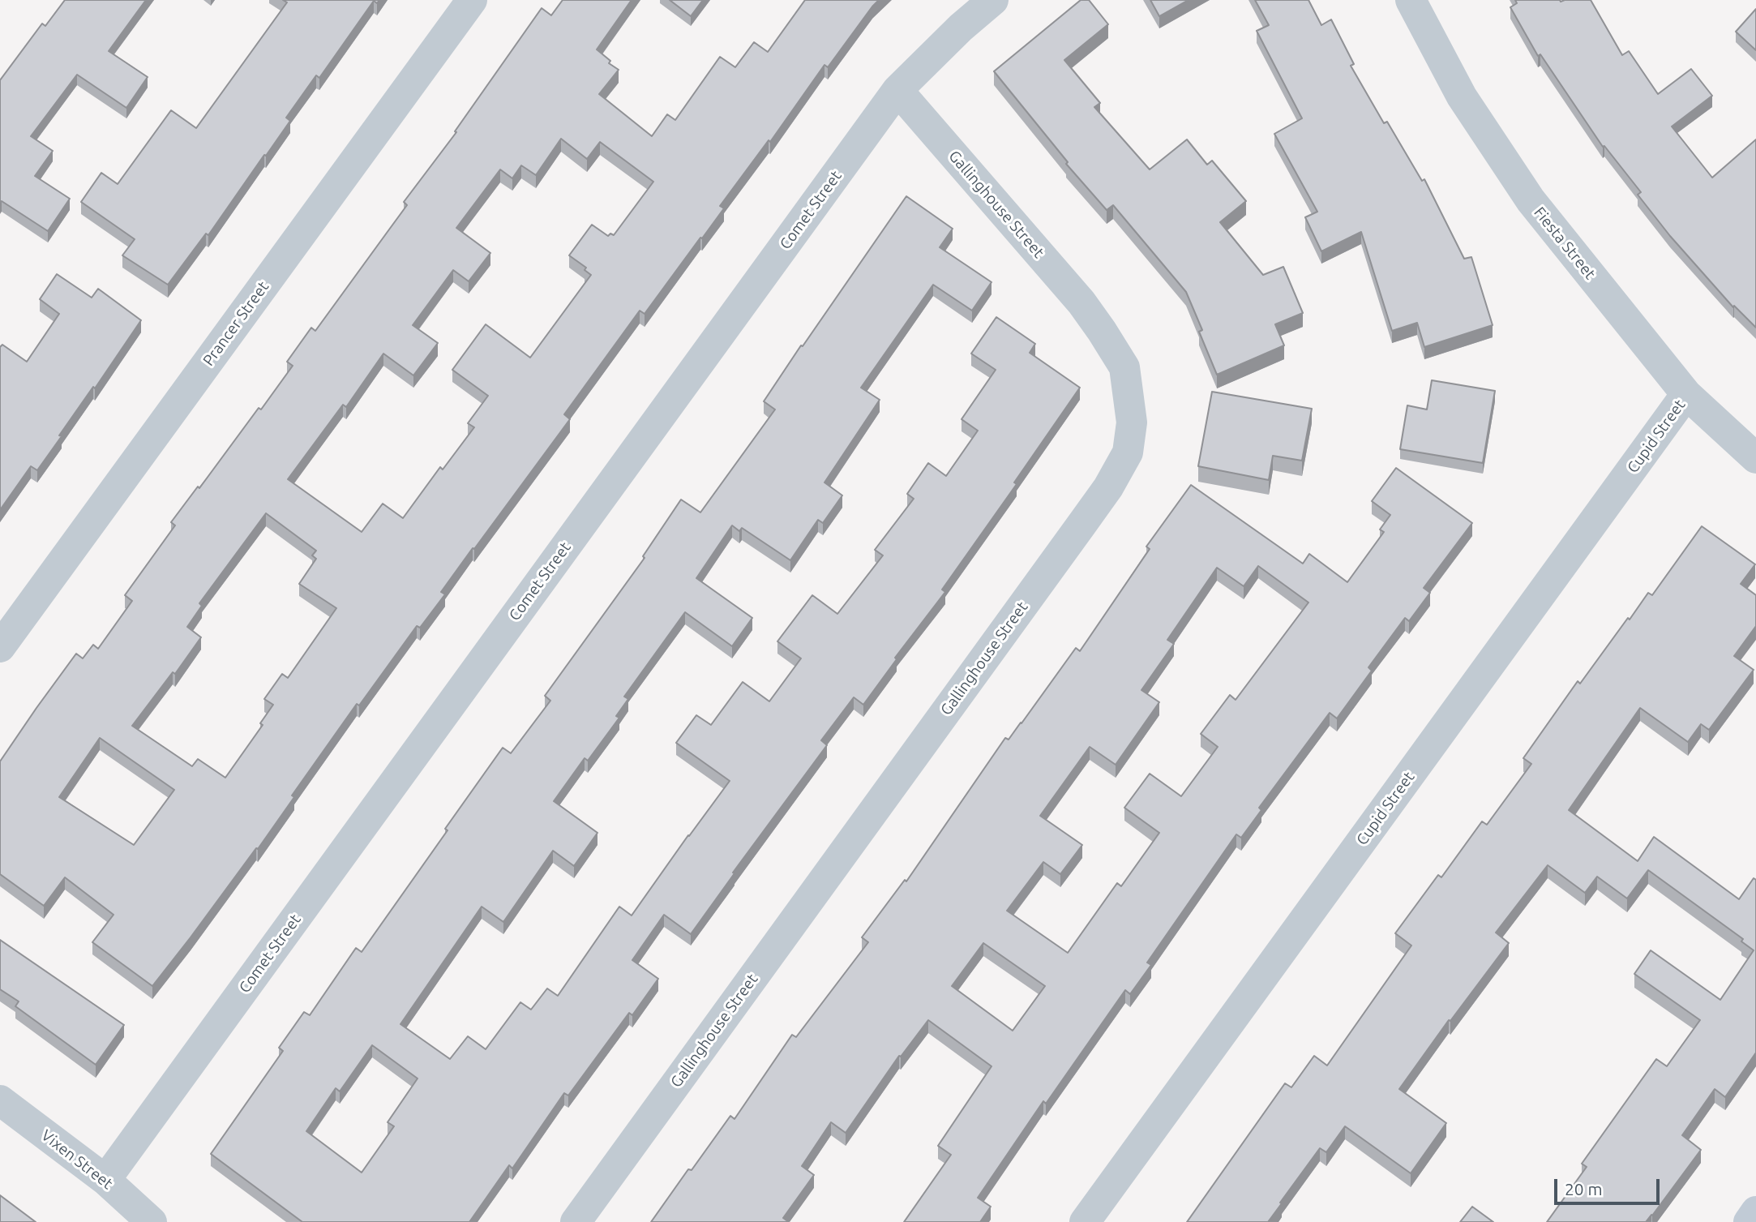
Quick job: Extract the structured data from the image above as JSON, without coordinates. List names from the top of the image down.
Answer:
{
  "streets": {
    "street": [
      "Gallinghouse Street",
      "Comet Street",
      "Fiesta Street",
      "Prancer Street",
      "Cupid Street",
      "Vixen Street"
    ]
  },
  "crossings": [
    ["Gallinghouse Street", "Comet Street"],
    ["Comet Street", "Vixen Street"],
    ["Fiesta Street", "Cupid Street"]
  ],
  "scale_bar": "20 m"
}
